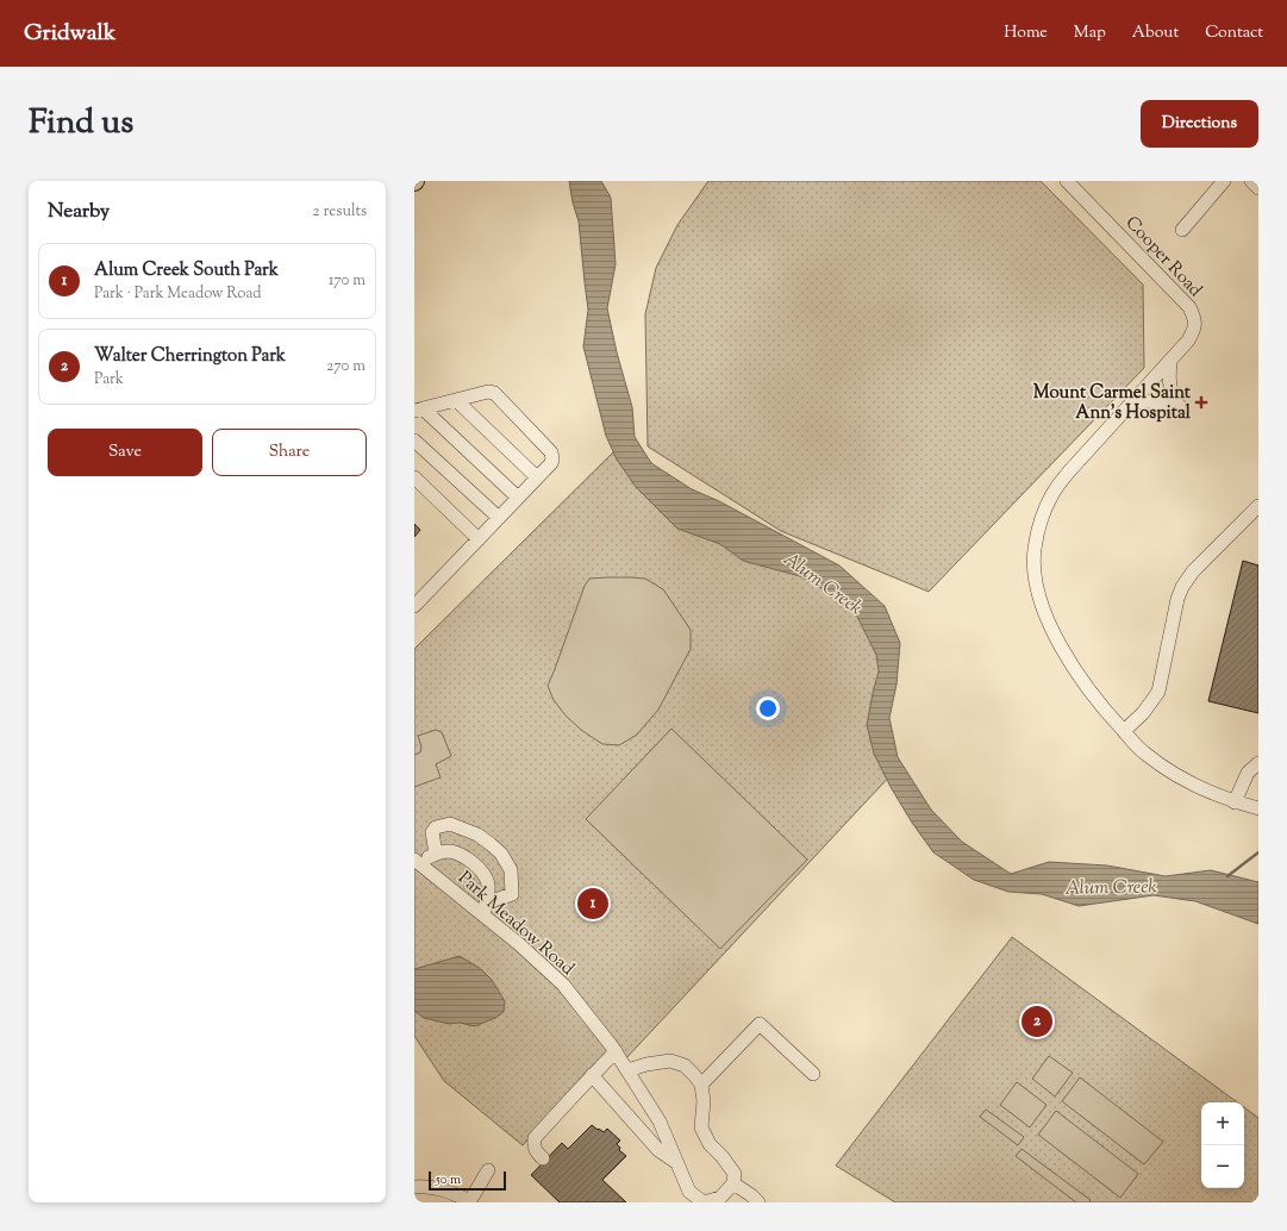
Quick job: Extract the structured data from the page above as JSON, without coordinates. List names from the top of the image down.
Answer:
{
  "streets": {
    "street": ["Cooper Road", "Park Meadow Road"]
  },
  "water": ["Alum Creek"],
  "places": {
    "health": ["Mount Carmel Saint Ann's Hospital"]
  },
  "scale_bar": "50 m",
  "page": {
    "header": "Gridwalk",
    "nav": [
      "Home",
      "Map",
      "About",
      "Contact"
    ],
    "title": "Find us",
    "buttons": [
      "Directions",
      ["Save", "Share"]
    ],
    "heading": ["Nearby", "2 results"],
    "list": [
      {
        "mark": "1",
        "name": "Alum Creek South Park",
        "note": "Park · Park Meadow Road",
        "value": "170 m"
      },
      {
        "mark": "2",
        "name": "Walter Cherrington Park",
        "note": "Park",
        "value": "270 m"
      }
    ],
    "pins": ["1", "2"],
    "map_buttons": ["+", "−"],
    "scale": "50 m"
  }
}
